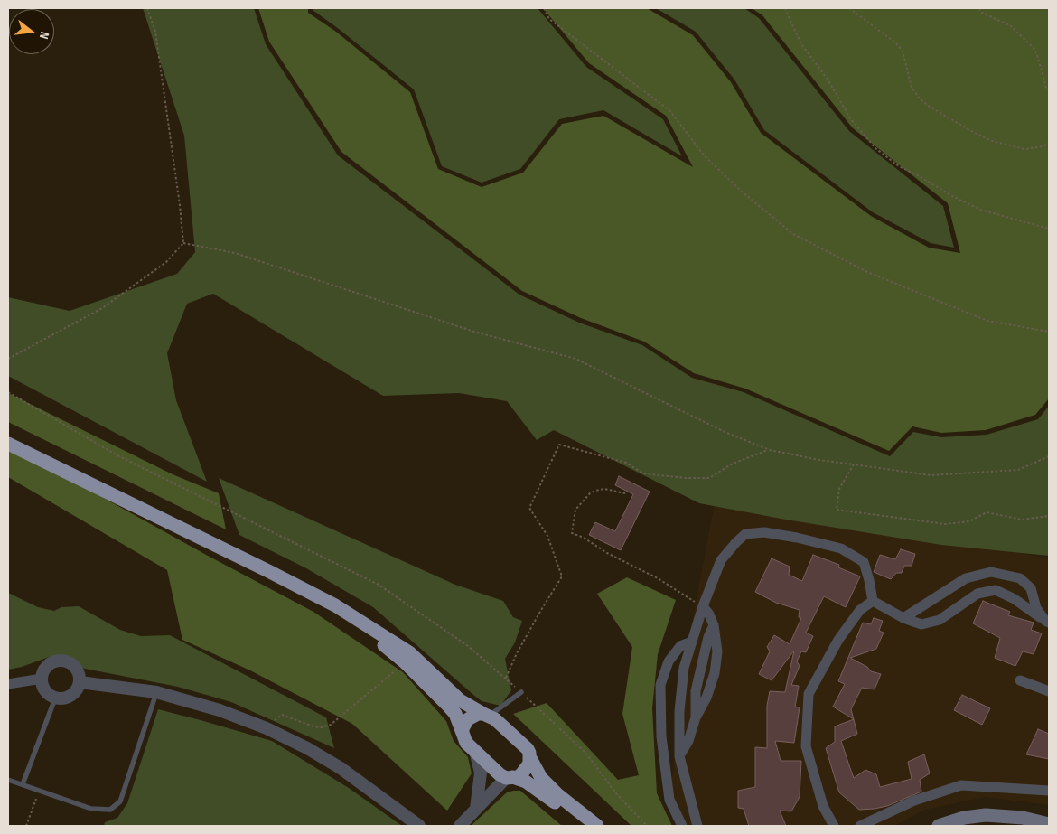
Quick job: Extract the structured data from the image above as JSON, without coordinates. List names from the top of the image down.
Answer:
{
  "north": "right"
}
